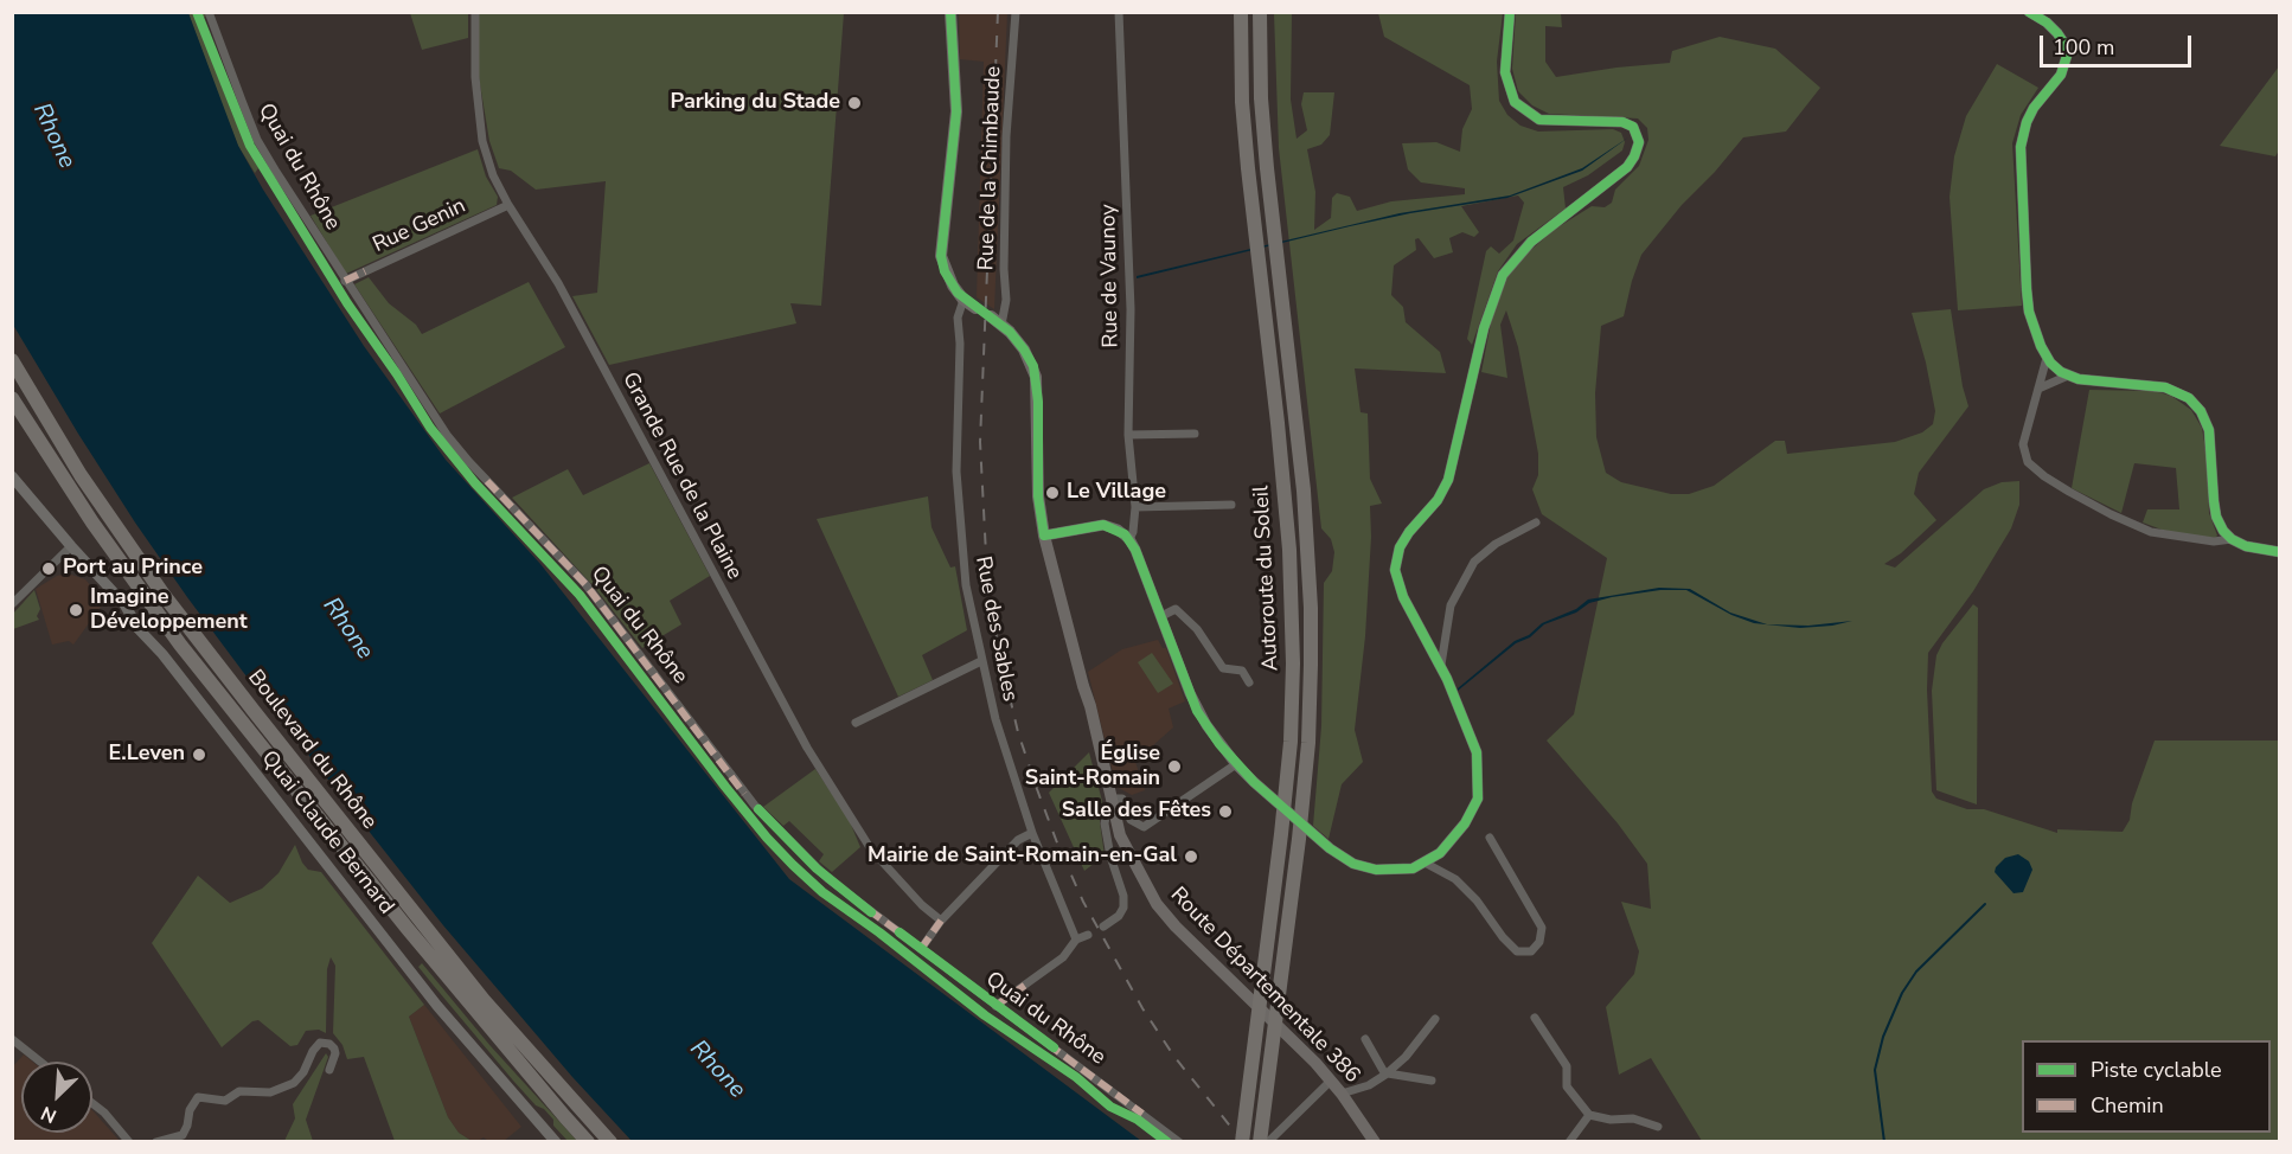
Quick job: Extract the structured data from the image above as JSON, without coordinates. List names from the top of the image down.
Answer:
{
  "streets": {
    "highway": ["Autoroute du Soleil", "Boulevard du Rhône"],
    "main road": ["Quai Claude Bernard", "Route Départementale 386"],
    "street": [
      "Quai du Rhône",
      "Rue de la Chimbaude",
      "Rue Genin",
      "Rue de Vaunoy",
      "Grande Rue de la Plaine",
      "Rue des Sables"
    ]
  },
  "crossings": [
    ["Quai du Rhône", "Rue Genin"],
    ["Rue de la Chimbaude", "Route Départementale 386"],
    ["Rue Genin", "Grande Rue de la Plaine"]
  ],
  "water": ["Rhone"],
  "places": [
    "Parking du Stade",
    "Le Village",
    "Port au Prince",
    "Imagine Développement",
    "E.Leven",
    "Église Saint-Romain",
    "Salle des Fêtes",
    "Mairie de Saint-Romain-en-Gal"
  ],
  "legend": ["Piste cyclable", "Chemin"],
  "scale_bar": "100 m",
  "north": "bottom left"
}
